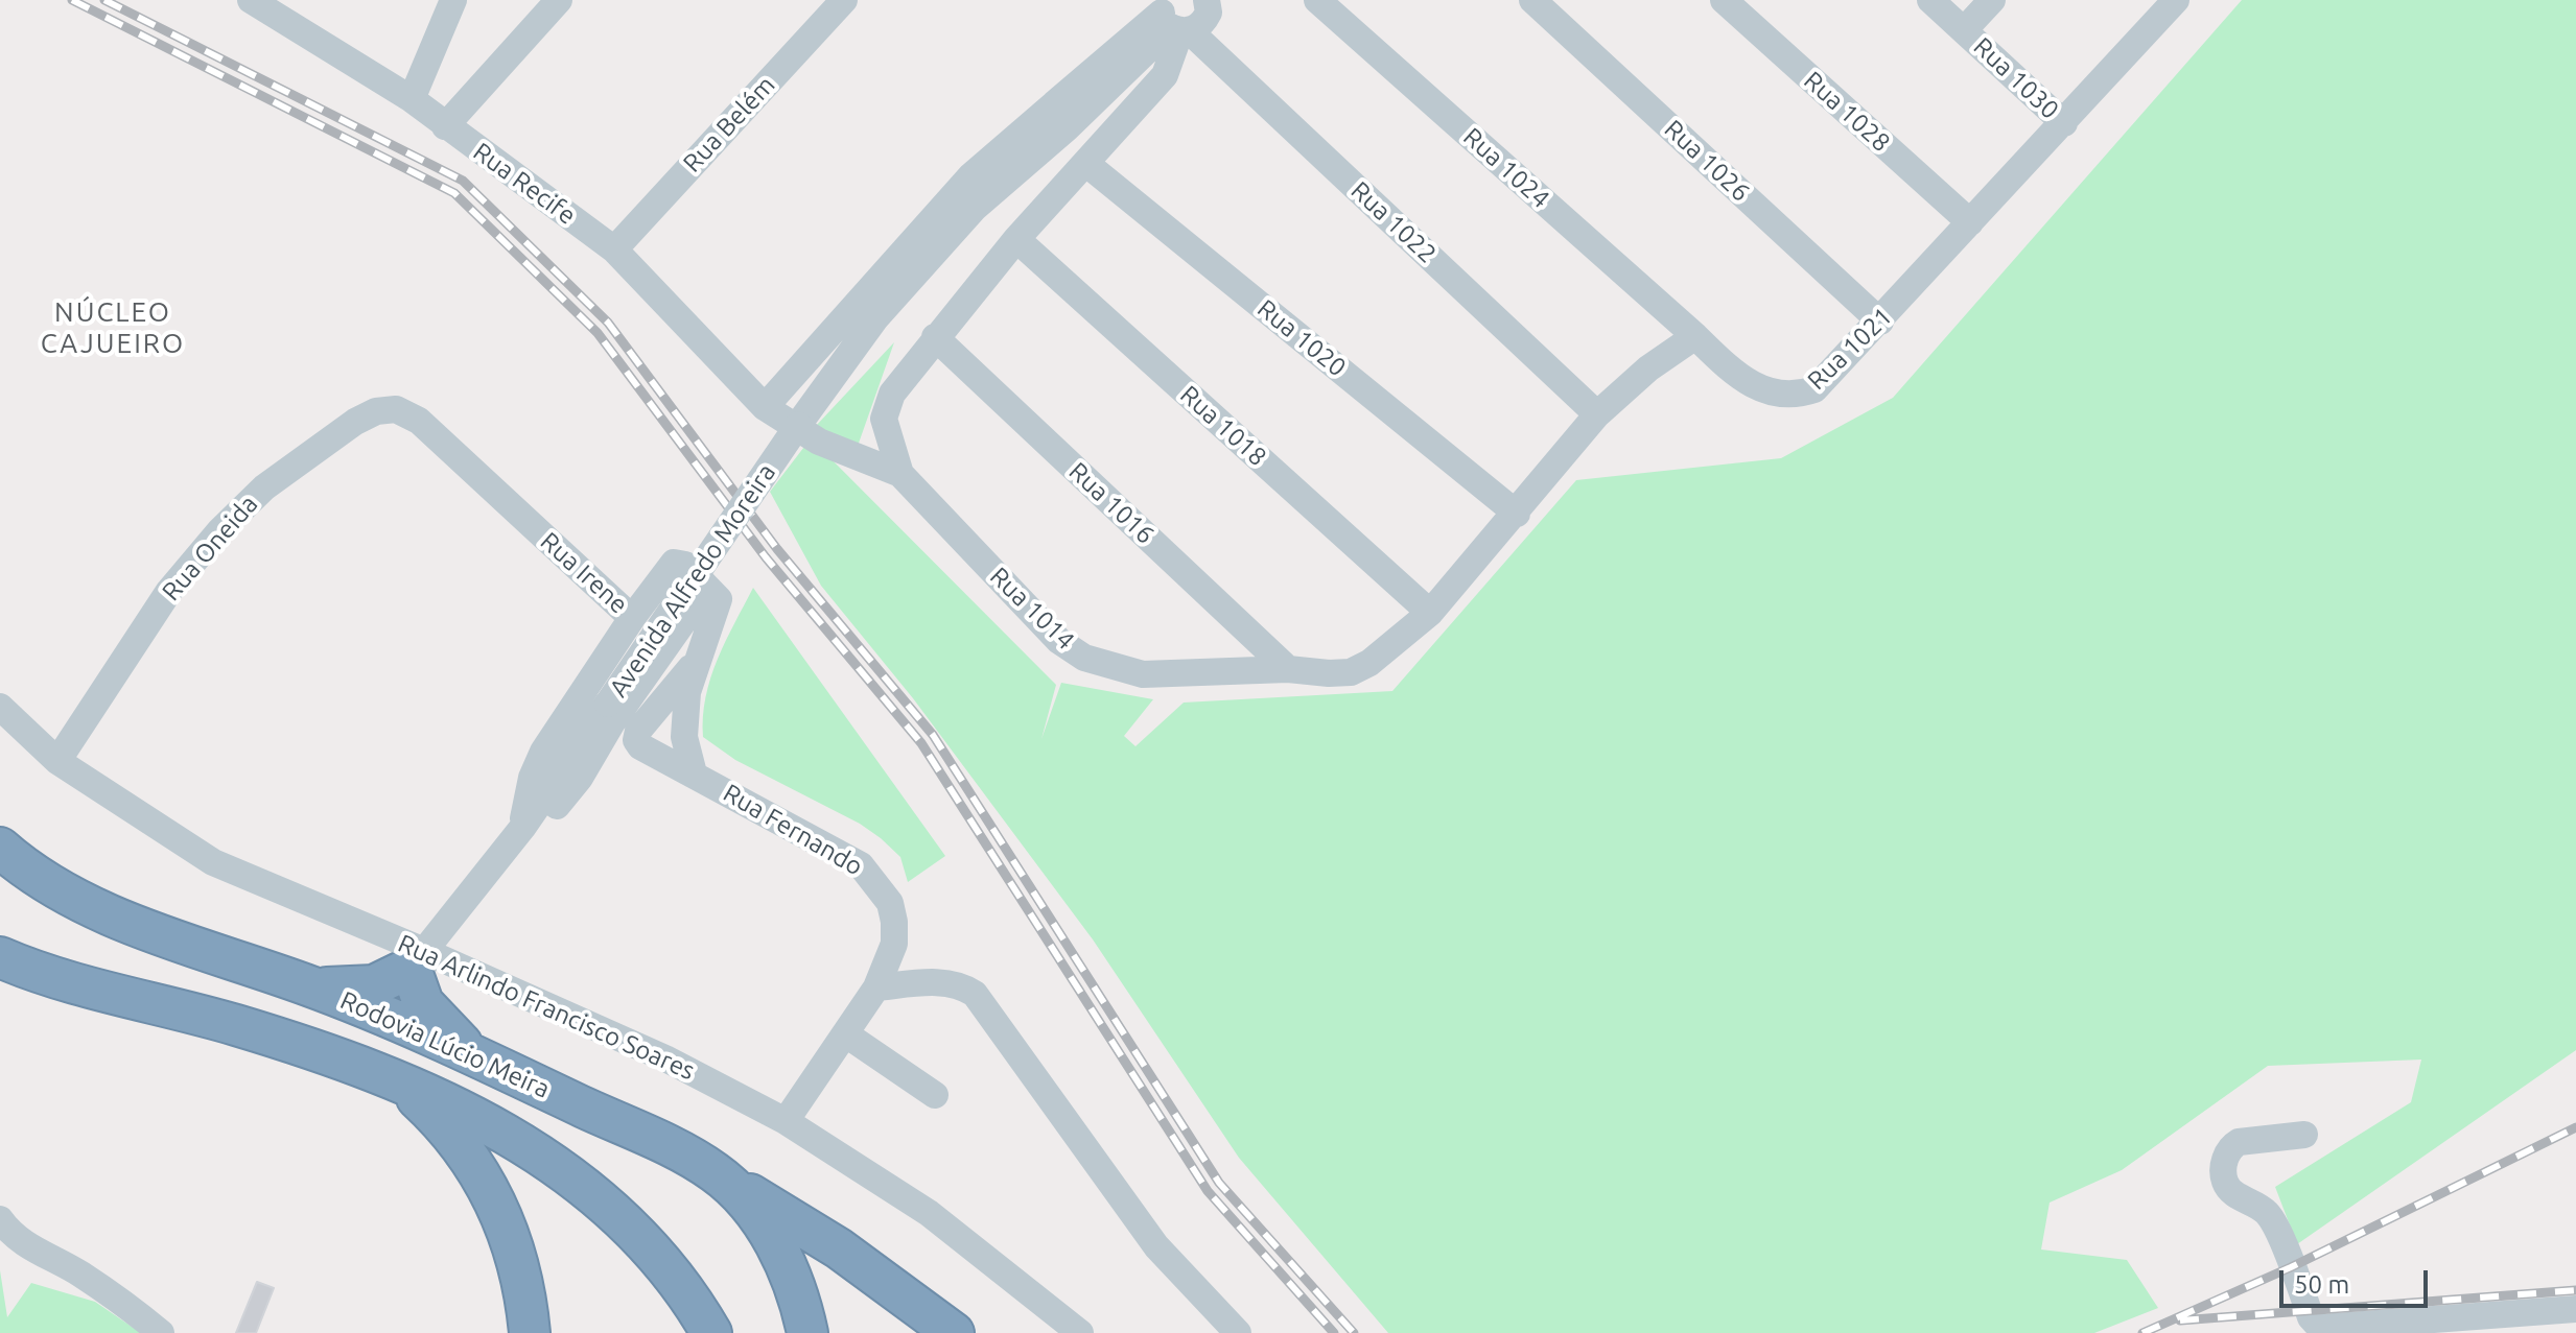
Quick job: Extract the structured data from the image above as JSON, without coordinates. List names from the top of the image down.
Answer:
{
  "streets": {
    "highway": ["Rodovia Lúcio Meira"],
    "street": [
      "Rua 1030",
      "Rua 1028",
      "Rua Belém",
      "Rua 1026",
      "Rua 1024",
      "Rua Recife",
      "Rua 1022",
      "Rua 1020",
      "Rua 1021",
      "Rua 1018",
      "Rua 1016",
      "Rua Oneida",
      "Rua Irene",
      "Avenida Alfredo Moreira",
      "Rua 1014",
      "Rua Fernando",
      "Rua Arlindo Francisco Soares"
    ]
  },
  "crossings": [
    ["Rua 1030", "Rua 1021"],
    ["Rua 1028", "Rua 1021"],
    ["Rua Belém", "Rua Recife"],
    ["Rua 1026", "Rua 1021"],
    ["Rua 1024", "Rua 1021"],
    ["Rua Recife", "Avenida Alfredo Moreira"],
    ["Rua Recife", "Rua 1014"],
    ["Rua 1022", "Avenida Alfredo Moreira"],
    ["Rua 1018", "Rua 1014"],
    ["Rua 1016", "Rua 1014"],
    ["Rua Oneida", "Rua Irene"],
    ["Rua Oneida", "Rua Arlindo Francisco Soares"],
    ["Avenida Alfredo Moreira", "Rua 1014"],
    ["Avenida Alfredo Moreira", "Rua Arlindo Francisco Soares"],
    ["Rua Fernando", "Rua Arlindo Francisco Soares"]
  ],
  "districts": ["NÚCLEO CAJUEIRO"],
  "scale_bar": "50 m"
}
